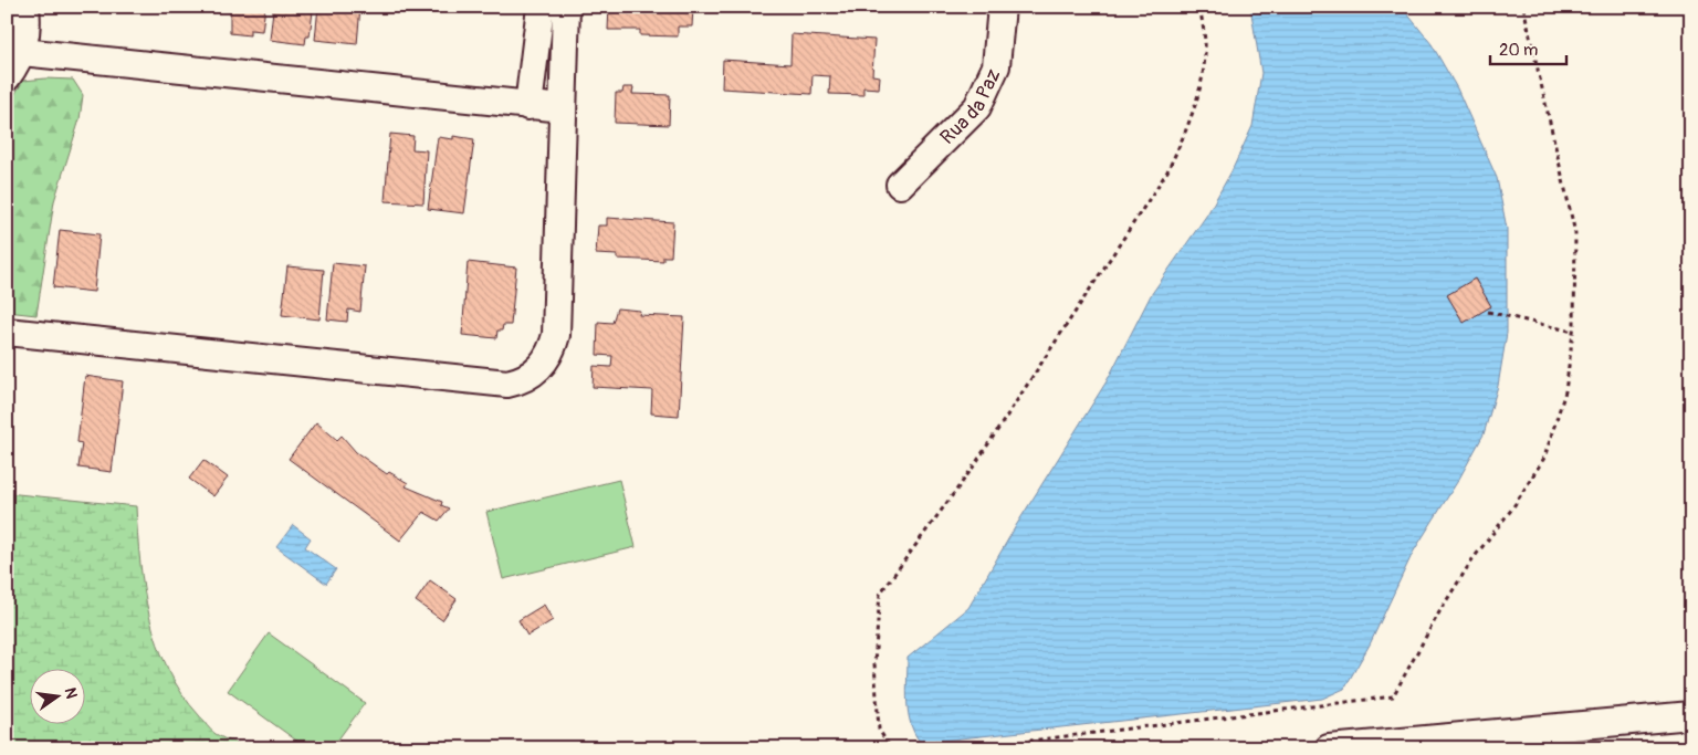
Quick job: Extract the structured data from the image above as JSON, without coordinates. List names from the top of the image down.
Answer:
{
  "streets": {
    "street": ["Rua da Paz"]
  },
  "scale_bar": "20 m",
  "north": "right"
}
